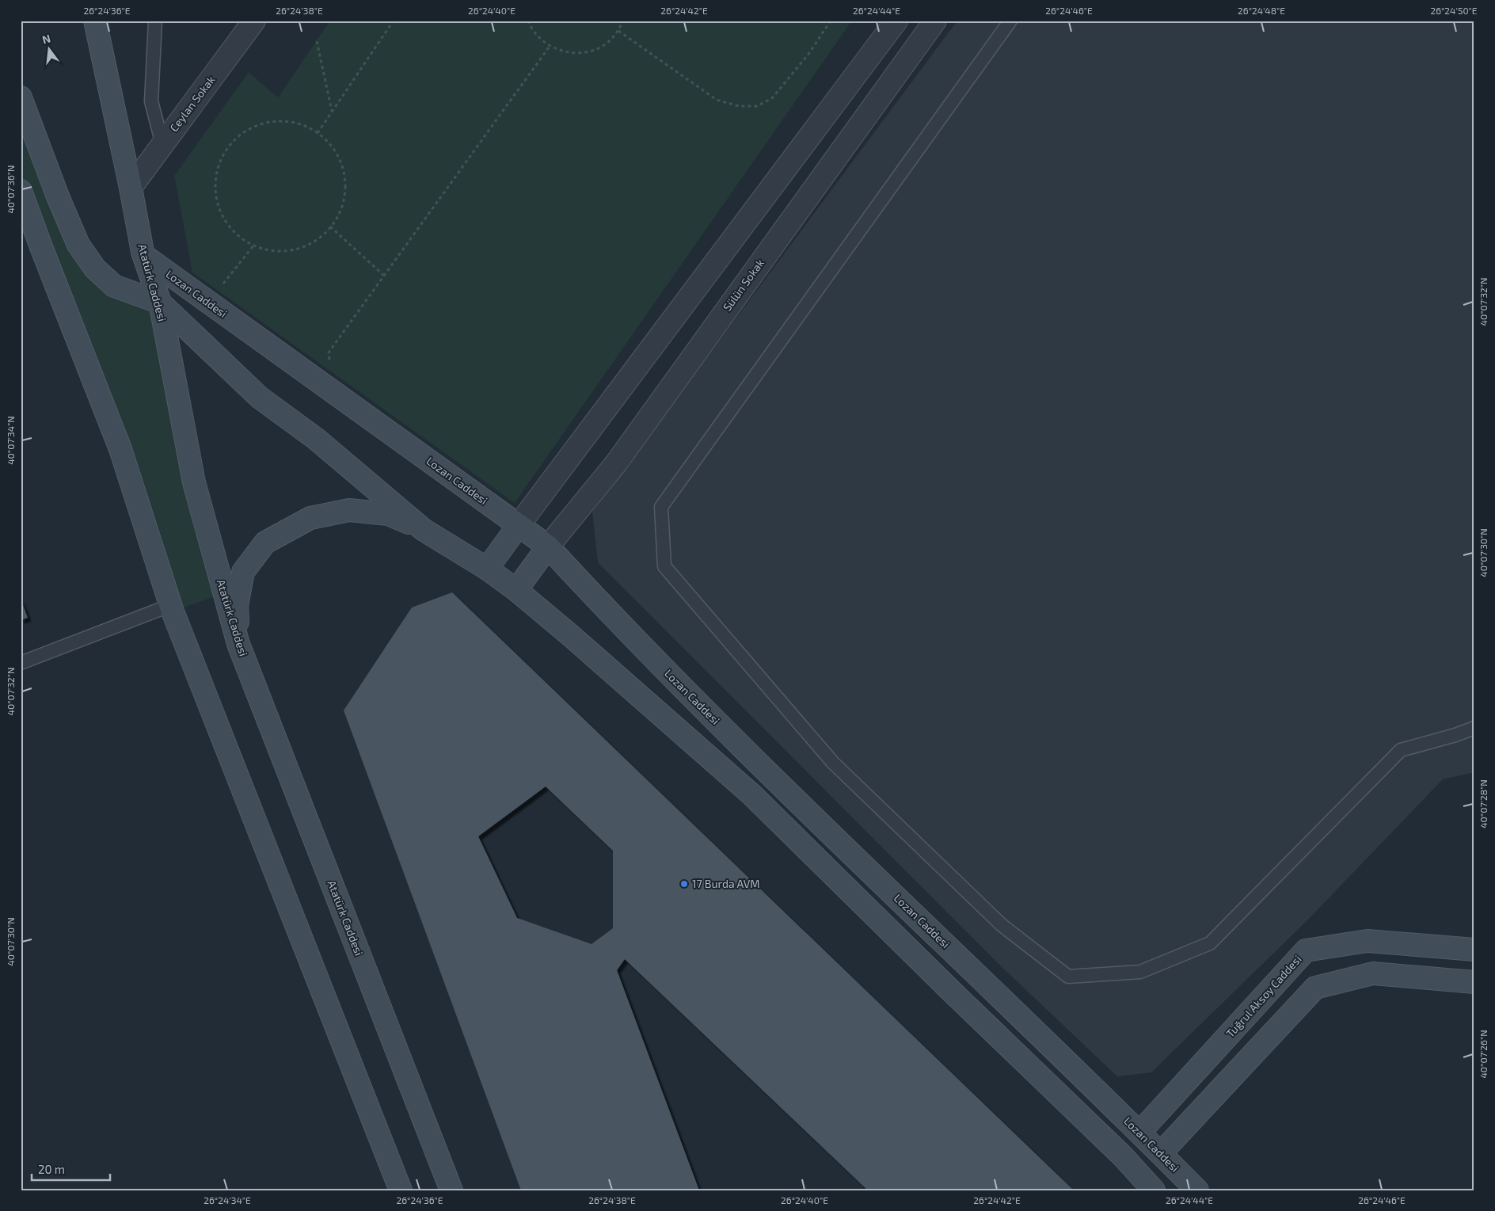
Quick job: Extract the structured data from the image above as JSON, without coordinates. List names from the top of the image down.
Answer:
{
  "streets": {
    "street": [
      "Ceylan Sokak",
      "Atatürk Caddesi",
      "Sülün Sokak",
      "Lozan Caddesi",
      "Tuğrul Aksoy Caddesi"
    ]
  },
  "crossings": [
    ["Ceylan Sokak", "Atatürk Caddesi"],
    ["Atatürk Caddesi", "Lozan Caddesi"],
    ["Sülün Sokak", "Lozan Caddesi"],
    ["Lozan Caddesi", "Tuğrul Aksoy Caddesi"]
  ],
  "places": ["17 Burda AVM"],
  "scale_bar": "20 m",
  "north": "top",
  "coordinates": [
    "26°24'36\"E",
    "26°24'38\"E",
    "26°24'40\"E",
    "26°24'42\"E",
    "26°24'44\"E",
    "26°24'46\"E",
    "26°24'48\"E",
    "26°24'50\"E",
    "40°07'36\"N",
    "40°07'32\"N",
    "40°07'34\"N",
    "40°07'30\"N",
    "40°07'28\"N",
    "40°07'26\"N",
    "26°24'34\"E"
  ]
}
